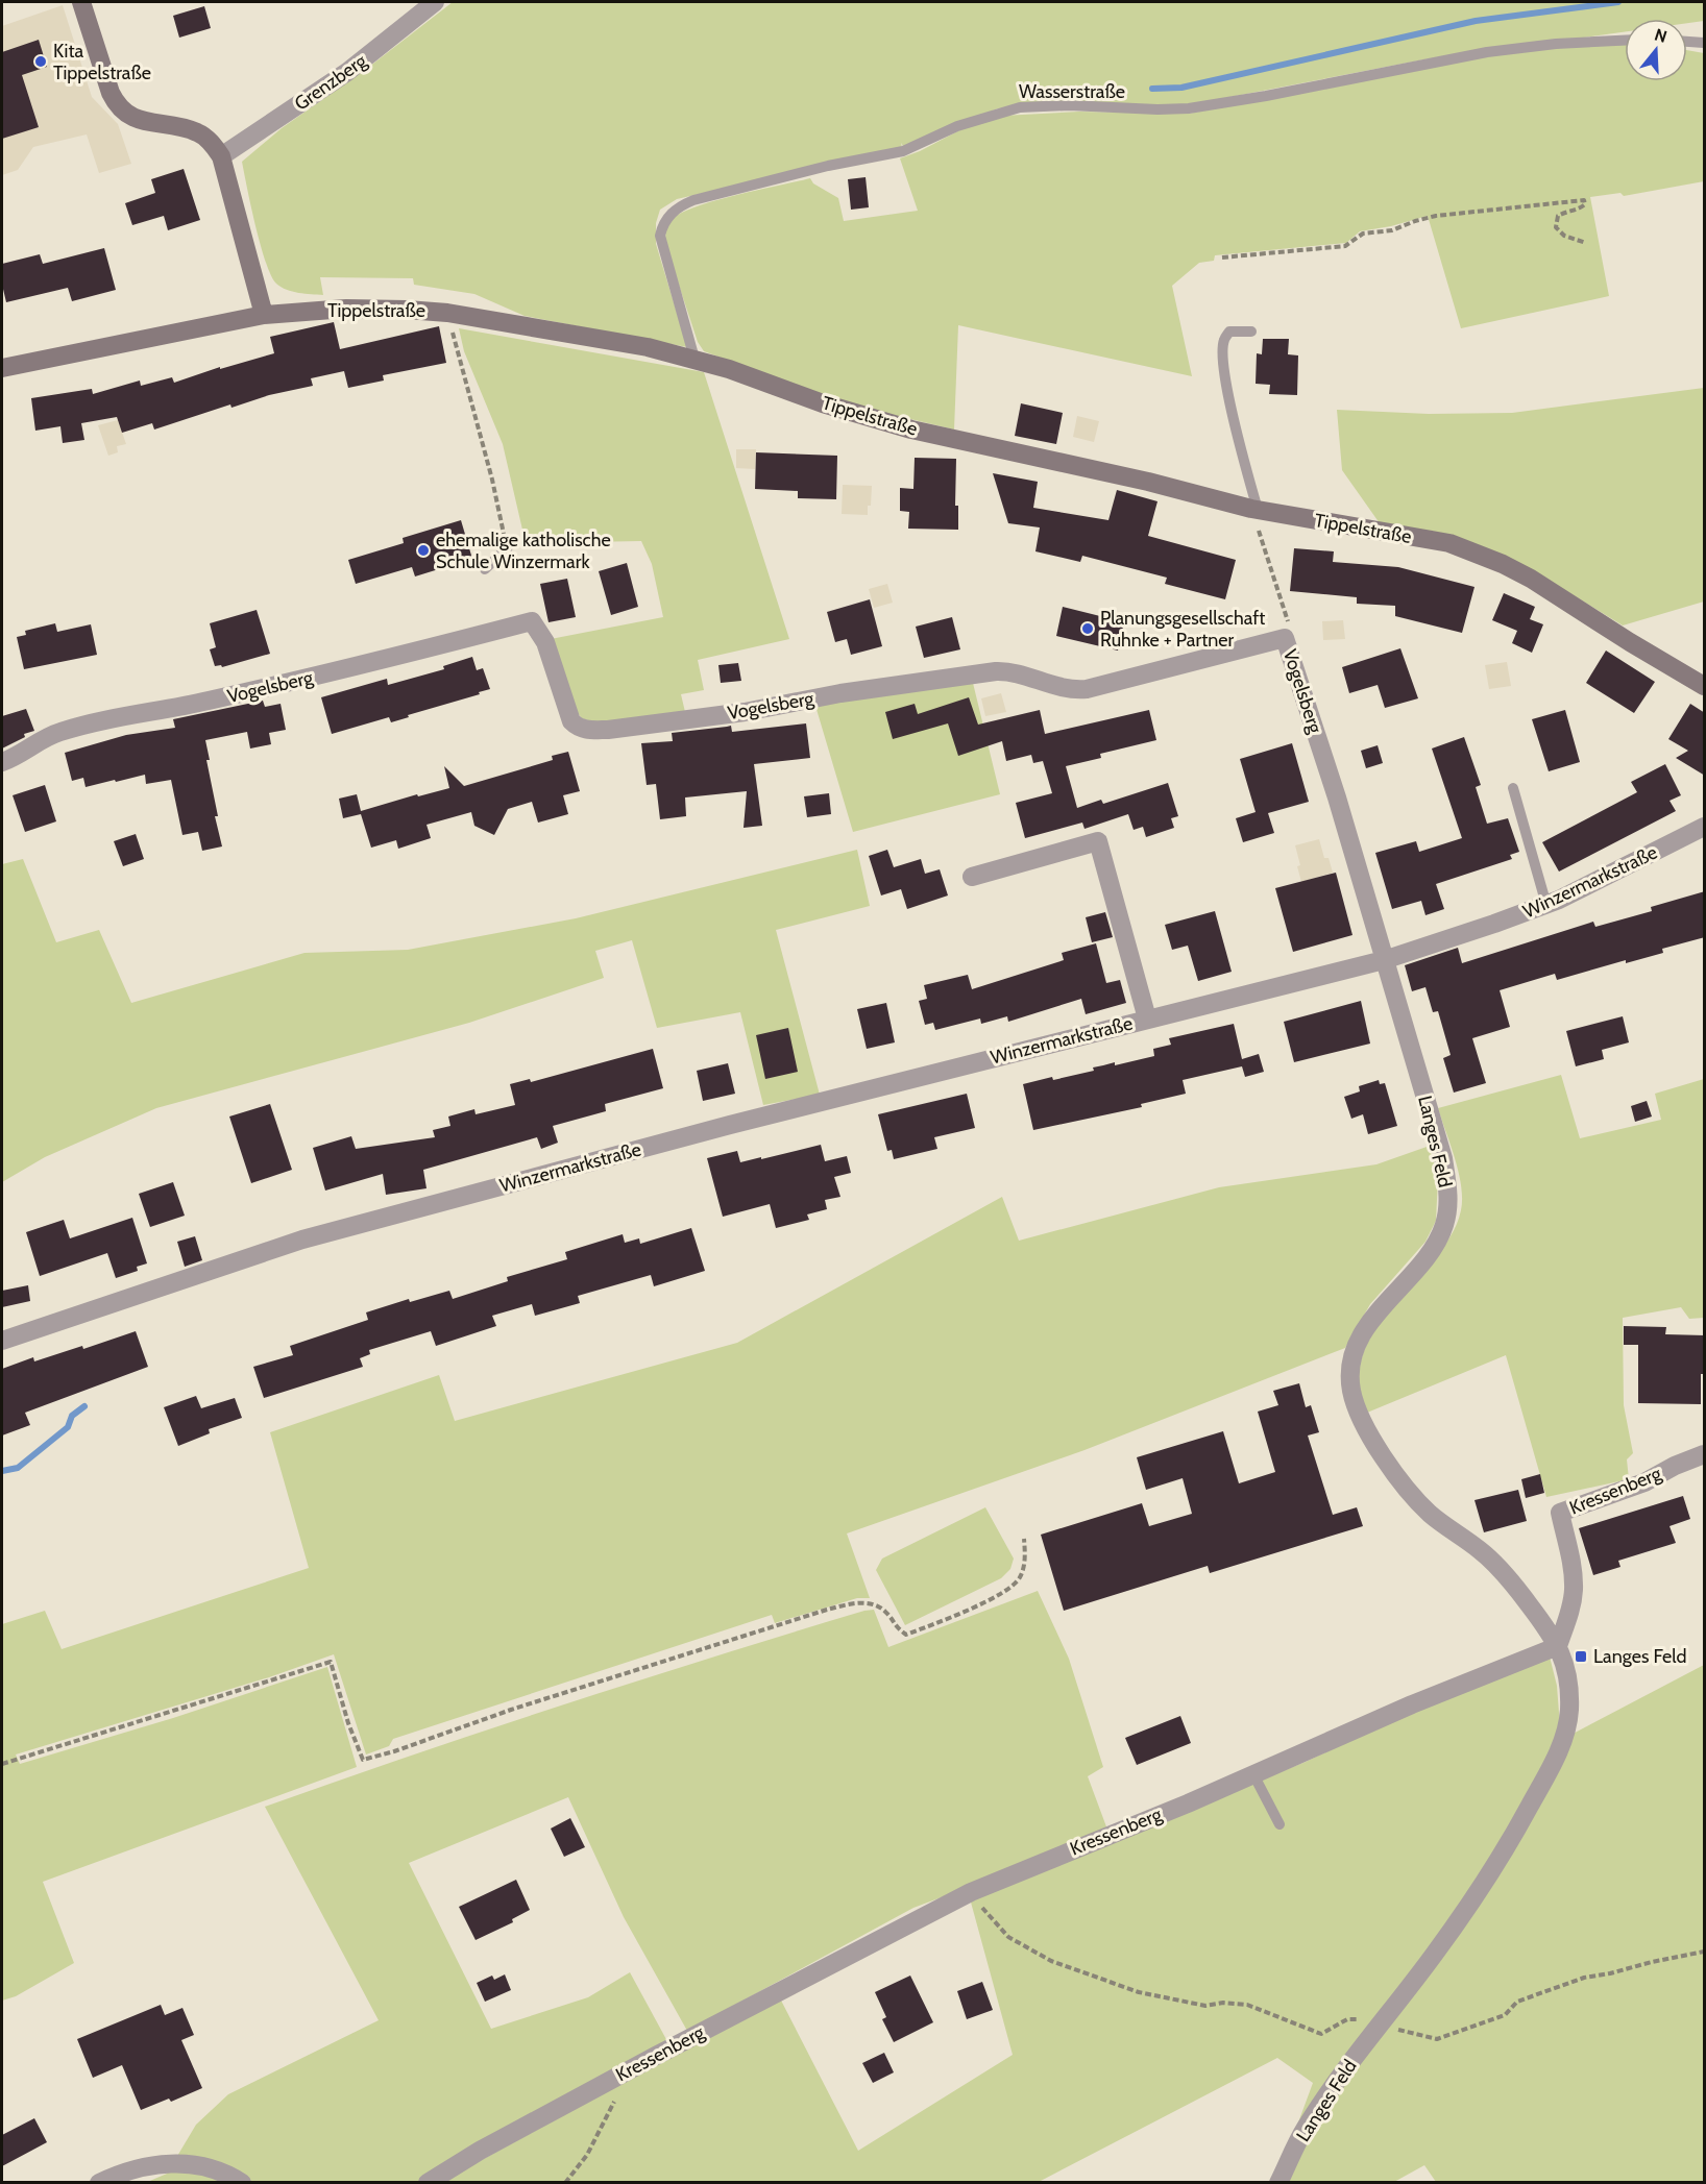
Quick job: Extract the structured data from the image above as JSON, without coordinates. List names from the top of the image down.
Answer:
{
  "streets": {
    "street": [
      "Grenzberg",
      "Tippelstraße",
      "Vogelsberg",
      "Winzermarkstraße",
      "Langes Feld",
      "Kressenberg"
    ],
    "lane": ["Wasserstraße"]
  },
  "crossings": [
    ["Wasserstraße", "Tippelstraße"],
    ["Vogelsberg", "Winzermarkstraße"],
    ["Vogelsberg", "Langes Feld"],
    ["Winzermarkstraße", "Langes Feld"],
    ["Langes Feld", "Kressenberg"]
  ],
  "places": {
    "other": ["Kita Tippelstraße", "ehemalige katholische Schule Winzermark", "Planungsgesellschaft Ruhnke + Partner"],
    "transit": ["Langes Feld"]
  },
  "north": "top"
}
